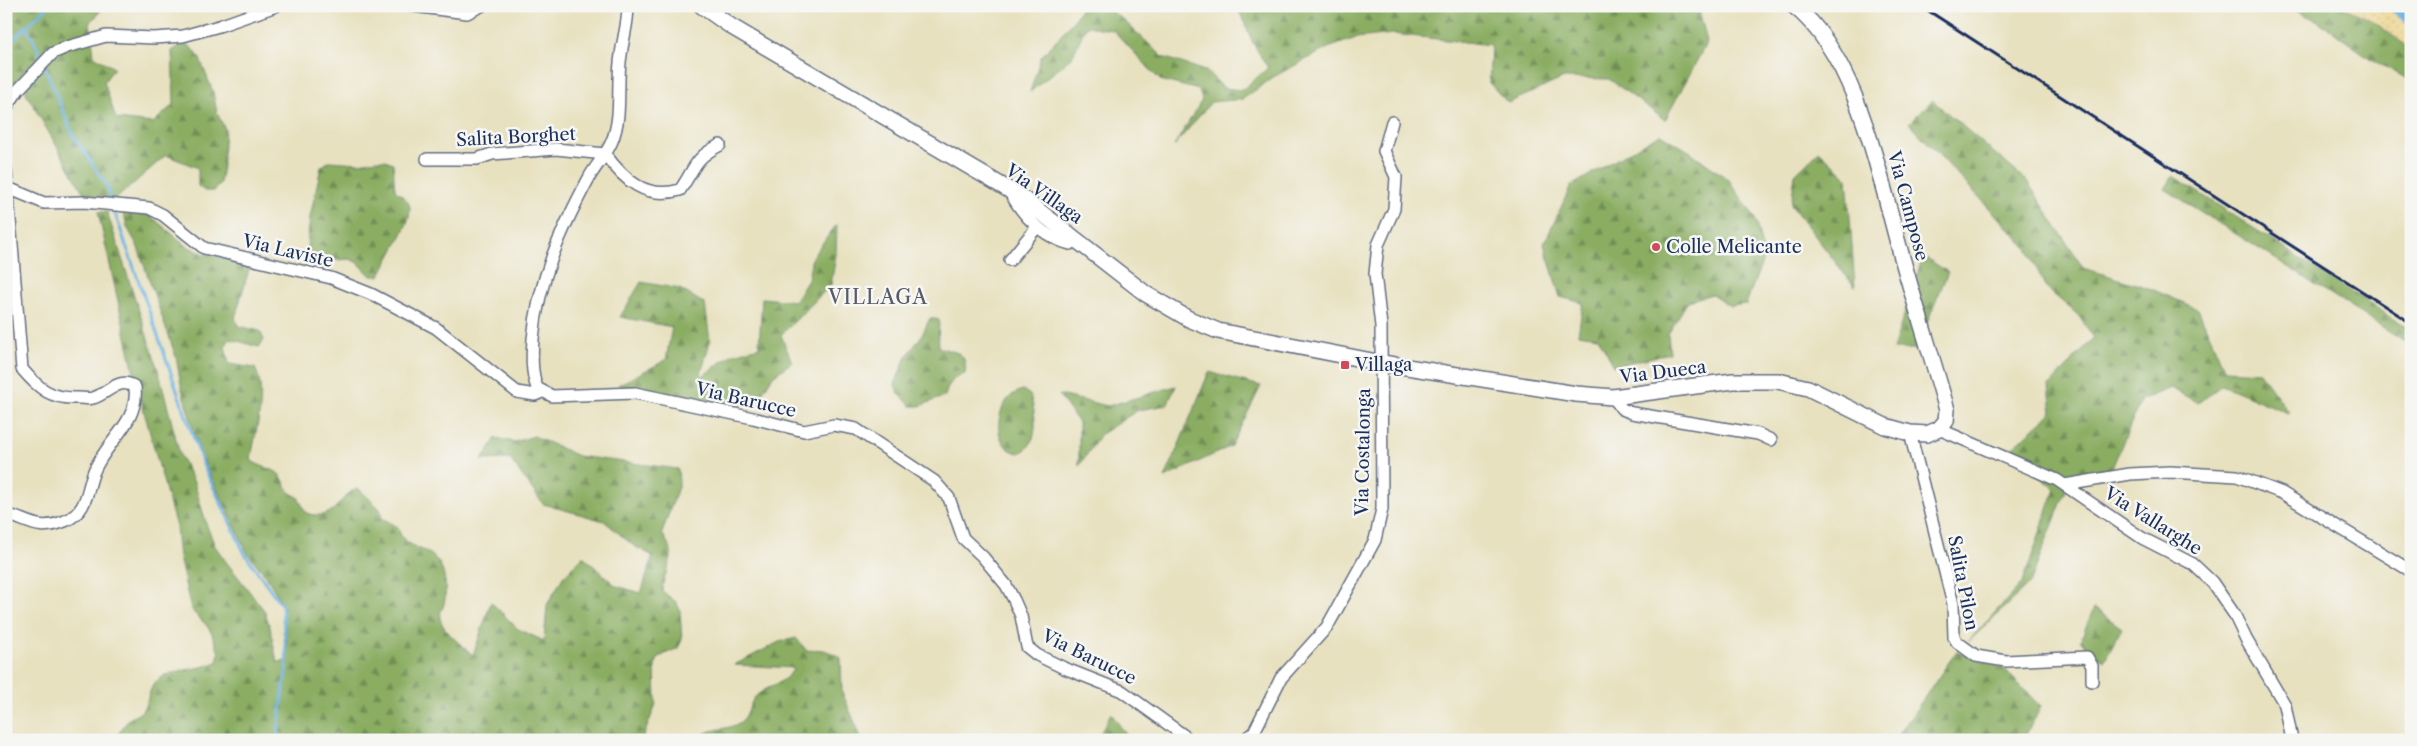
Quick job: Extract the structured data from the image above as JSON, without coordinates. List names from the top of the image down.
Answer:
{
  "streets": {
    "street": [
      "Salita Borghet",
      "Via Villaga",
      "Via Campose",
      "Via Laviste",
      "Via Dueca",
      "Via Barucce",
      "Via Costalonga",
      "Via Vallarghe",
      "Salita Pilon"
    ]
  },
  "crossings": [
    ["Via Villaga", "Via Dueca"],
    ["Via Villaga", "Via Costalonga"],
    ["Via Campose", "Via Dueca"],
    ["Via Campose", "Via Vallarghe"],
    ["Via Laviste", "Via Barucce"],
    ["Via Dueca", "Via Costalonga"],
    ["Via Dueca", "Via Vallarghe"],
    ["Via Dueca", "Salita Pilon"]
  ],
  "districts": ["VILLAGA"],
  "places": {
    "other": ["Colle Melicante"],
    "transit": ["Villaga"]
  }
}
